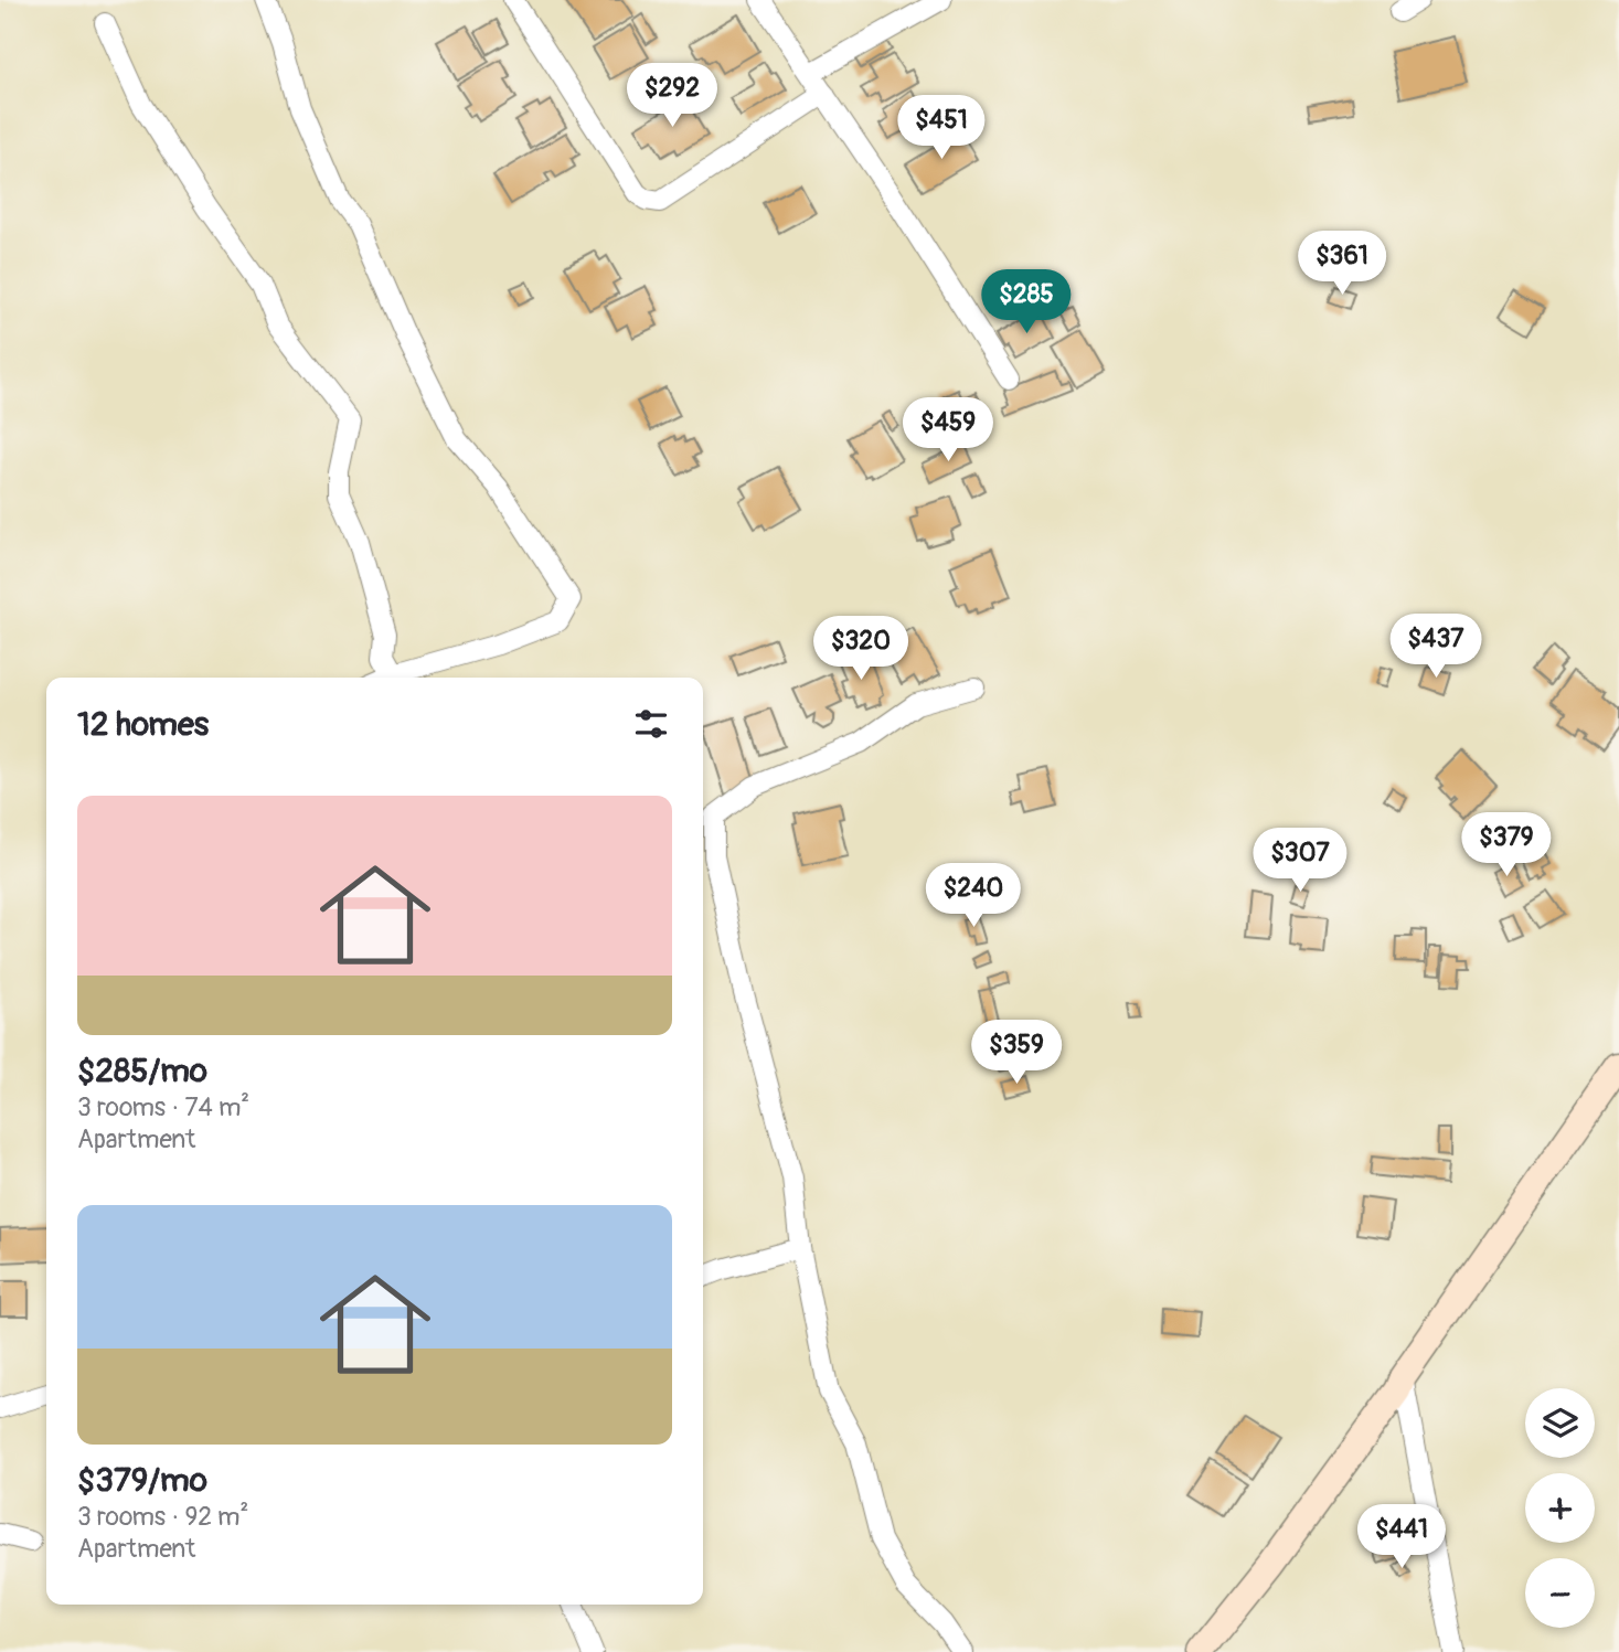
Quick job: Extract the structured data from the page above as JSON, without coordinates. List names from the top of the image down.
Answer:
{
  "page": {
    "price": [
      "$292",
      "$451",
      "$361",
      "$285",
      "$459",
      "$437",
      "$320",
      "$379",
      "$307",
      "$240",
      "$359",
      "$441"
    ],
    "heading": "12 homes",
    "list": [
      {
        "name": "$285/mo",
        "note": "3 rooms · 74 m² · Apartment"
      },
      {
        "name": "$379/mo",
        "note": "3 rooms · 92 m² · Apartment"
      }
    ],
    "map_buttons": ["+", "−"]
  }
}
